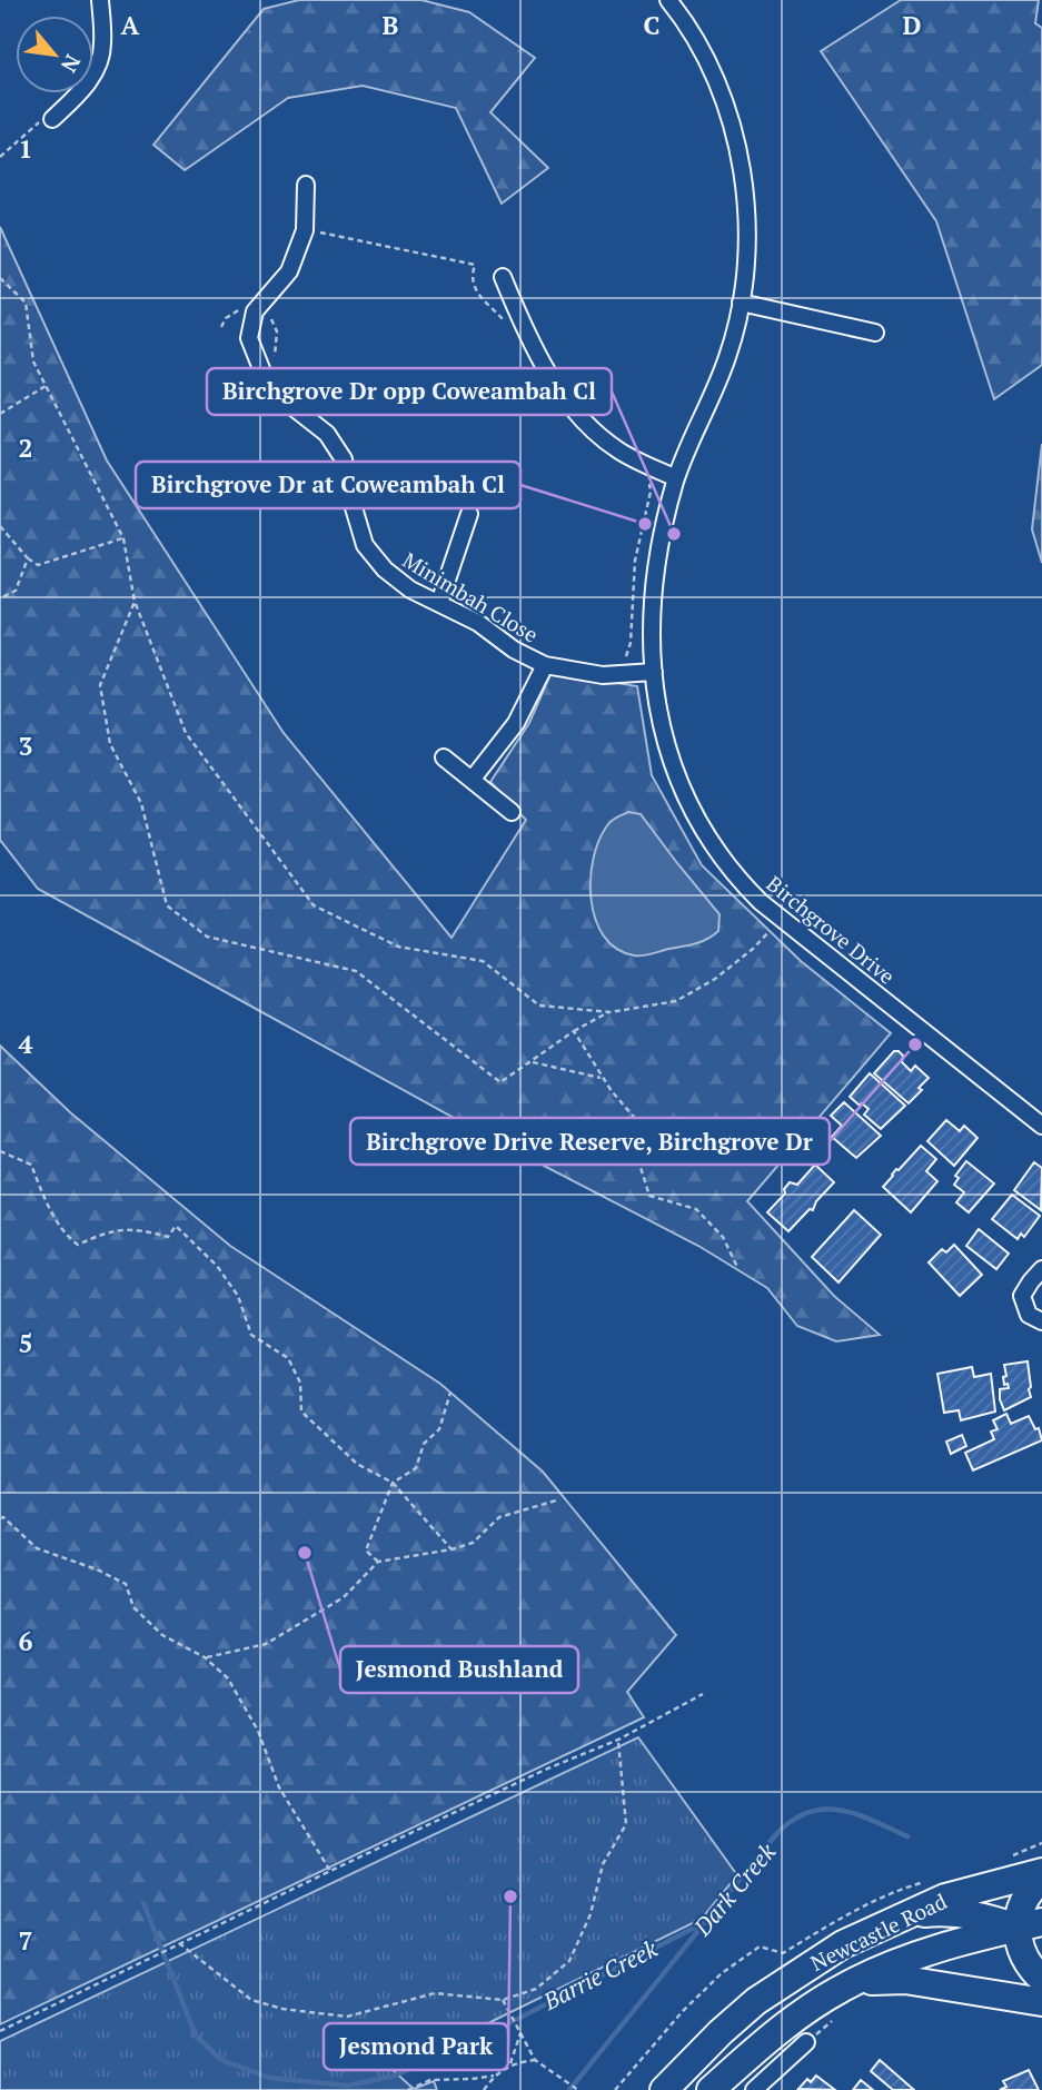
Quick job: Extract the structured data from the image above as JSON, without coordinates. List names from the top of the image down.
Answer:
{
  "streets": {
    "highway": ["Newcastle Road"],
    "street": ["Minimbah Close", "Birchgrove Drive"]
  },
  "crossings": [
    ["Minimbah Close", "Birchgrove Drive"]
  ],
  "water": ["Dark Creek", "Barrie Creek"],
  "places": [
    "Birchgrove Dr at Coweambah Cl",
    "Birchgrove Dr opp Coweambah Cl",
    "Birchgrove Drive Reserve, Birchgrove Dr",
    "Jesmond Bushland",
    "Jesmond Park"
  ],
  "north": "bottom right",
  "grid": {
    "columns": [
      "A",
      "B",
      "C",
      "D"
    ],
    "rows": [
      "1",
      "2",
      "3",
      "4",
      "5",
      "6",
      "7"
    ]
  }
}
